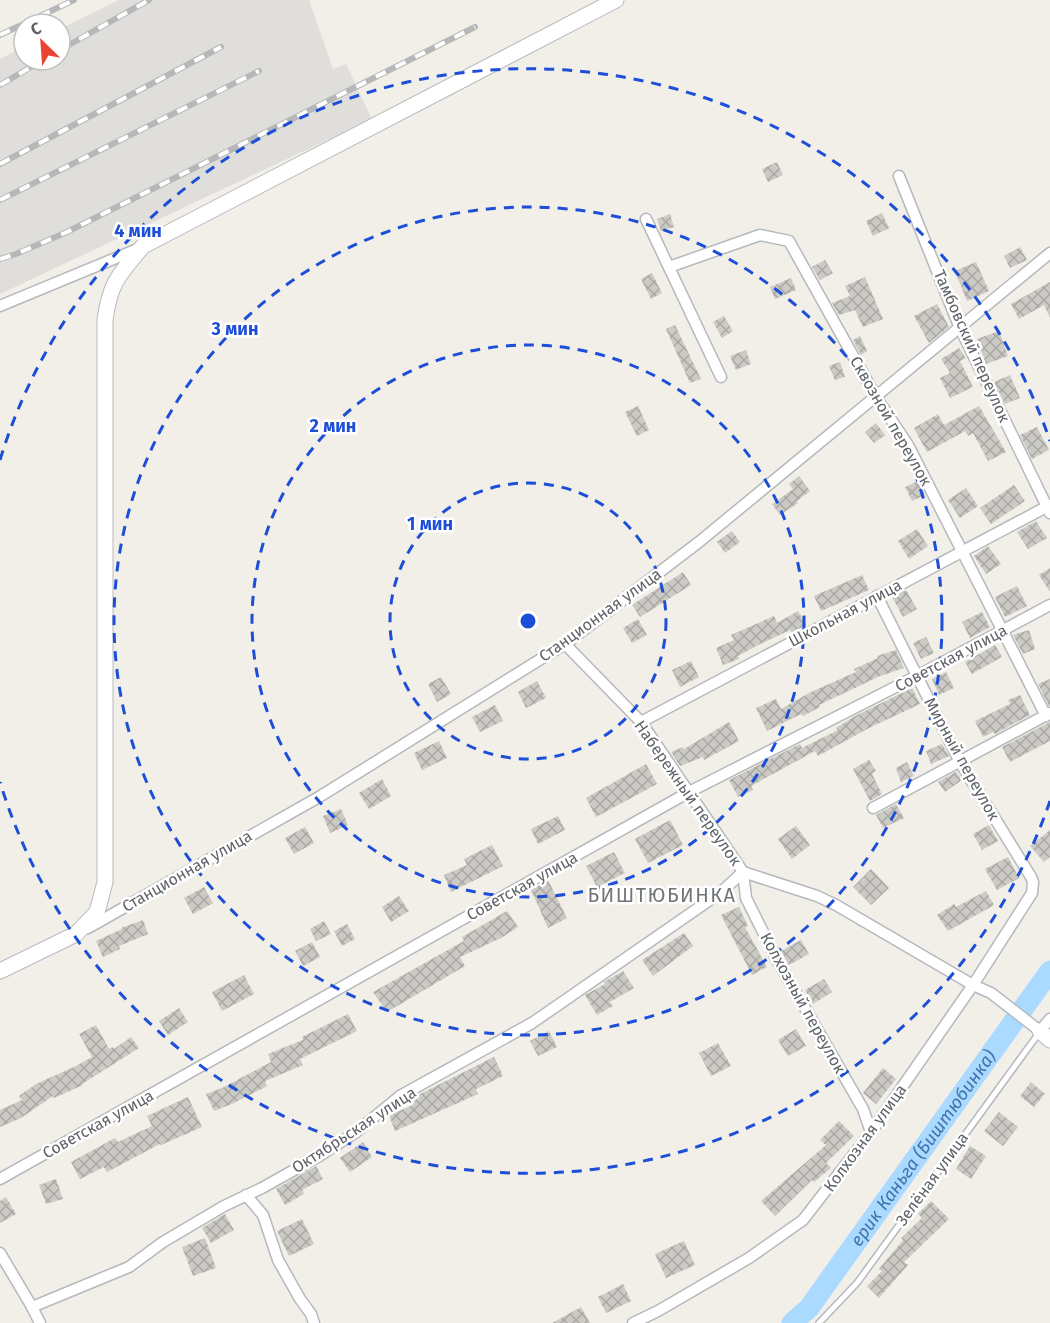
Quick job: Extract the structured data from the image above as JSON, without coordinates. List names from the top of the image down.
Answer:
{
  "streets": {
    "street": [
      "Тамбовский переулок",
      "Сквозной переулок",
      "Школьная улица",
      "Станционная улица",
      "Советская улица",
      "Мирный переулок",
      "Набережный переулок",
      "Колхозный переулок",
      "Октябрьская улица",
      "Колхозная улица"
    ],
    "lane": ["Зелёная улица"]
  },
  "crossings": [
    ["Тамбовский переулок", "Школьная улица"],
    ["Тамбовский переулок", "Станционная улица"],
    ["Сквозной переулок", "Школьная улица"],
    ["Сквозной переулок", "Станционная улица"],
    ["Сквозной переулок", "Советская улица"],
    ["Школьная улица", "Мирный переулок"],
    ["Школьная улица", "Набережный переулок"],
    ["Станционная улица", "Набережный переулок"],
    ["Советская улица", "Мирный переулок"],
    ["Советская улица", "Набережный переулок"],
    ["Мирный переулок", "Колхозная улица"],
    ["Набережный переулок", "Колхозный переулок"],
    ["Набережный переулок", "Октябрьская улица"],
    ["Набережный переулок", "Колхозная улица"],
    ["Набережный переулок", "Зелёная улица"],
    ["Колхозный переулок", "Октябрьская улица"],
    ["Колхозный переулок", "Колхозная улица"]
  ],
  "districts": ["БИШТЮБИНКА"],
  "water": ["ерик Каньга (Биштюбинка)"],
  "north": "top left",
  "rings": [
    "4 мин",
    "3 мин",
    "2 мин",
    "1 мин"
  ]
}
